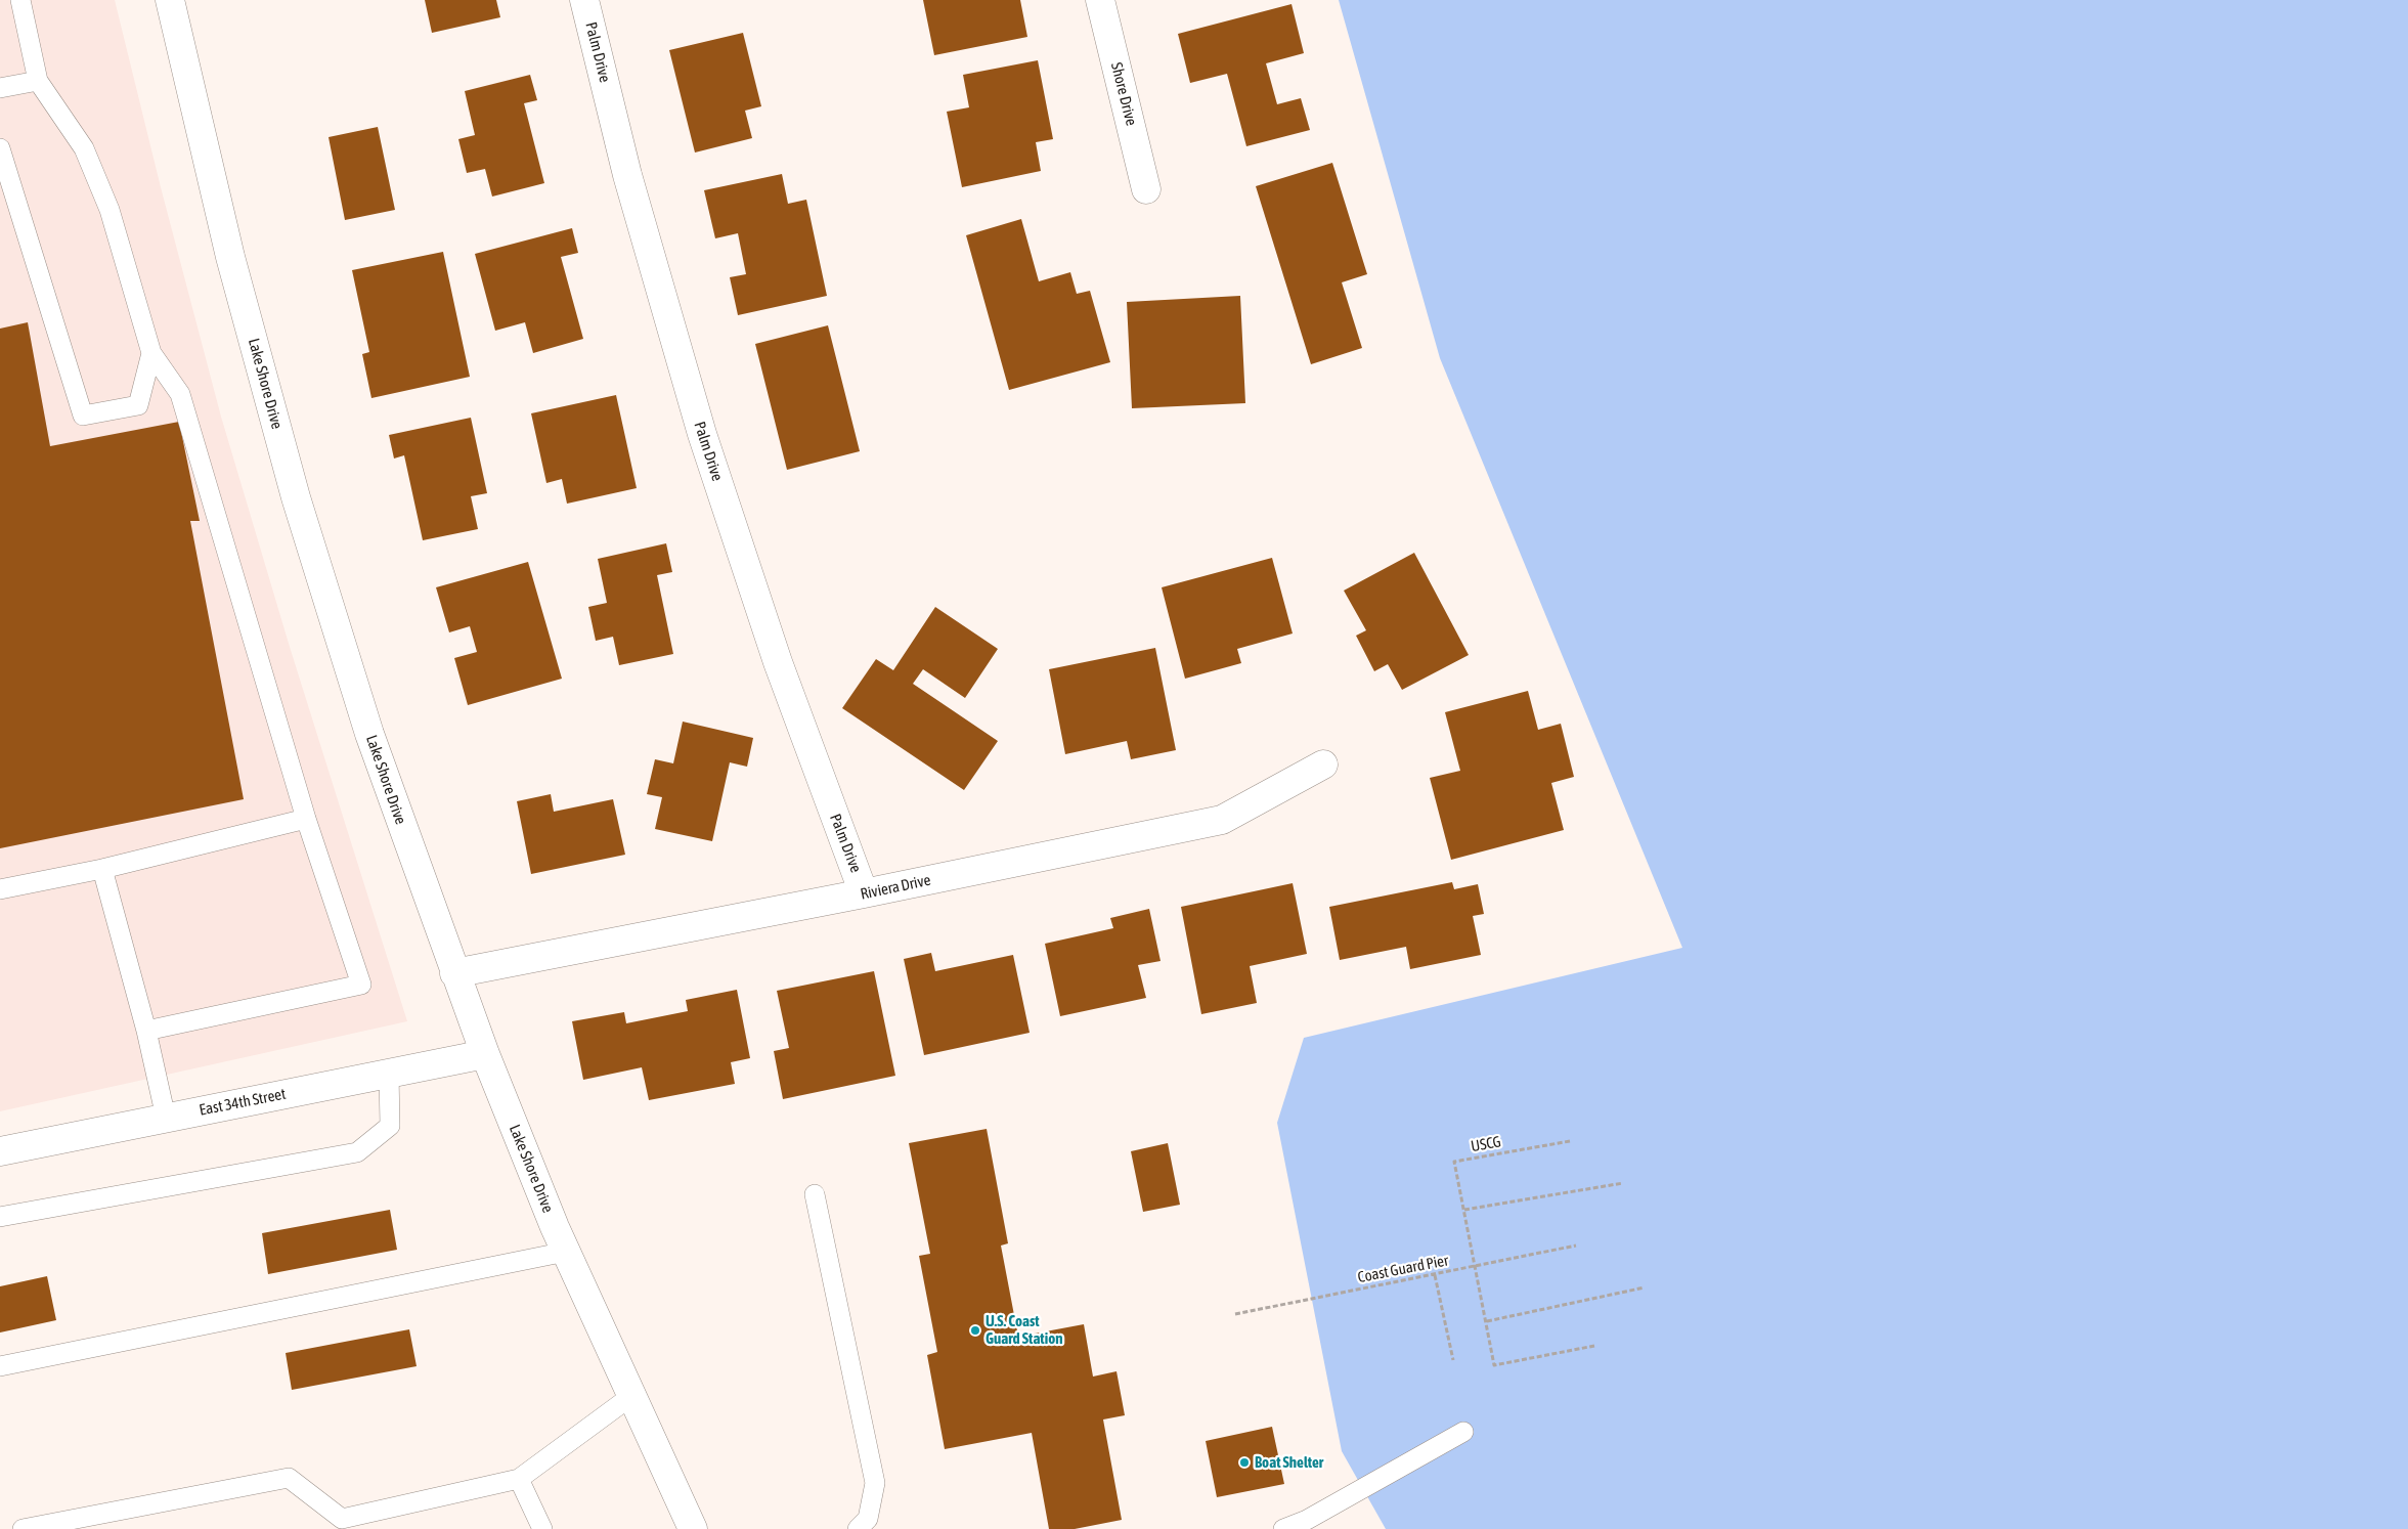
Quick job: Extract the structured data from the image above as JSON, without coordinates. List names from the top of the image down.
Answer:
{
  "streets": {
    "street": [
      "Palm Drive",
      "Shore Drive",
      "Lake Shore Drive",
      "Riviera Drive",
      "East 34th Street"
    ],
    "path": ["USCG", "Coast Guard Pier"]
  },
  "crossings": [
    ["Palm Drive", "Riviera Drive"],
    ["Lake Shore Drive", "Riviera Drive"],
    ["Lake Shore Drive", "East 34th Street"],
    ["USCG", "Coast Guard Pier"]
  ],
  "places": ["U.S. Coast Guard Station", "Boat Shelter"]
}
